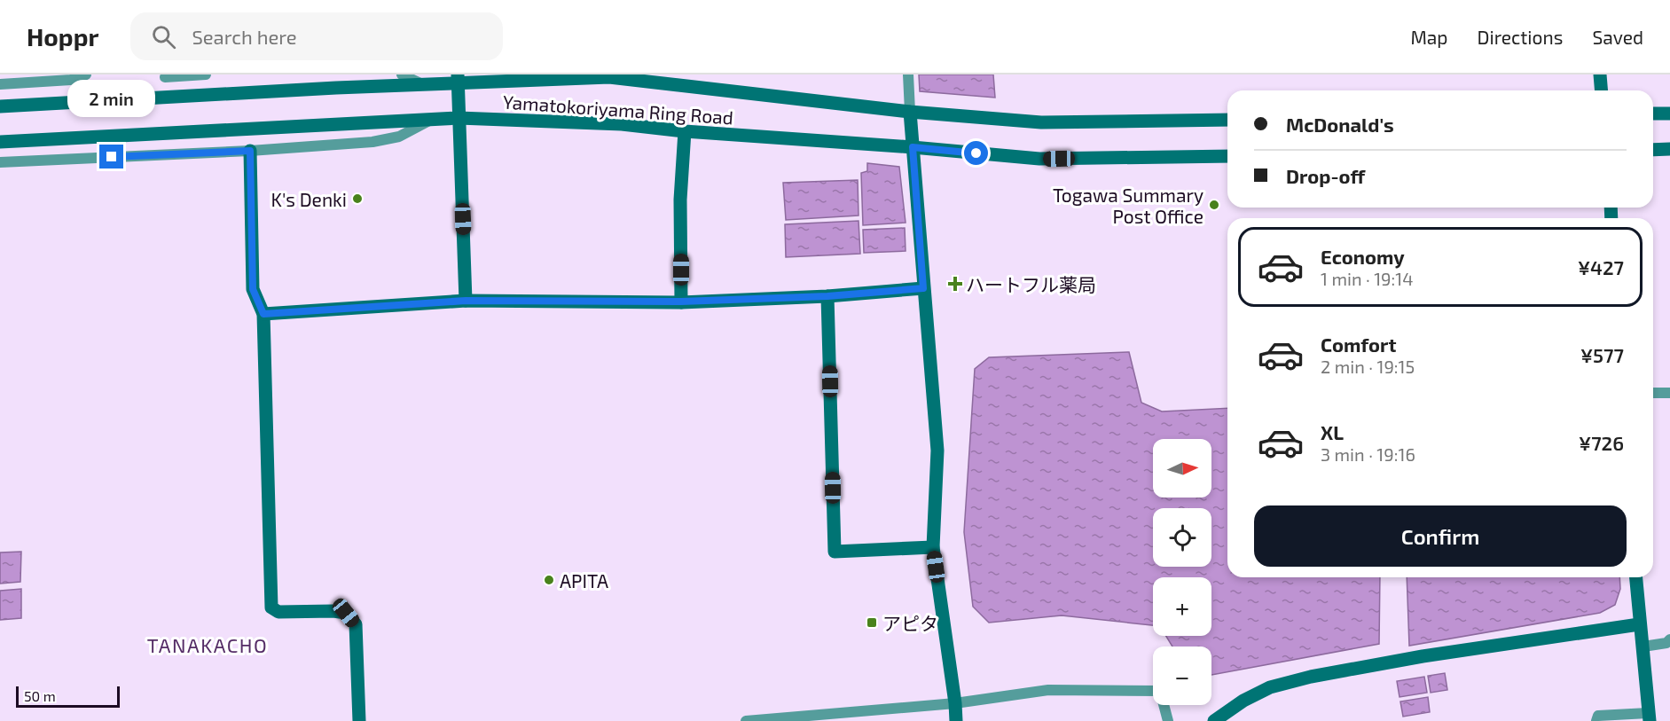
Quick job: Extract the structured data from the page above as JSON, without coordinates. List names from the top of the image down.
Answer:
{
  "streets": {
    "street": ["Yamatokoriyama Ring Road"]
  },
  "districts": ["TANAKACHO"],
  "places": {
    "other": ["K's Denki", "Togawa Summary Post Office", "APITA"],
    "health": ["ハートフル薬局"],
    "transit": ["アピタ"]
  },
  "scale_bar": "50 m",
  "north": "right",
  "page": {
    "header": "Hoppr",
    "search": "Search here",
    "nav": ["Map", "Directions", "Saved"],
    "bubble": "2 min",
    "banner": ["McDonald's", "Drop-off"],
    "list": [
      {
        "name": "Economy",
        "note": "1 min · 19:14",
        "value": "¥427"
      },
      {
        "name": "Comfort",
        "note": "2 min · 19:15",
        "value": "¥577"
      },
      {
        "name": "XL",
        "note": "3 min · 19:16",
        "value": "¥726"
      }
    ],
    "map_buttons": ["+", "−"],
    "buttons": "Confirm",
    "scale": "50 m"
  }
}
